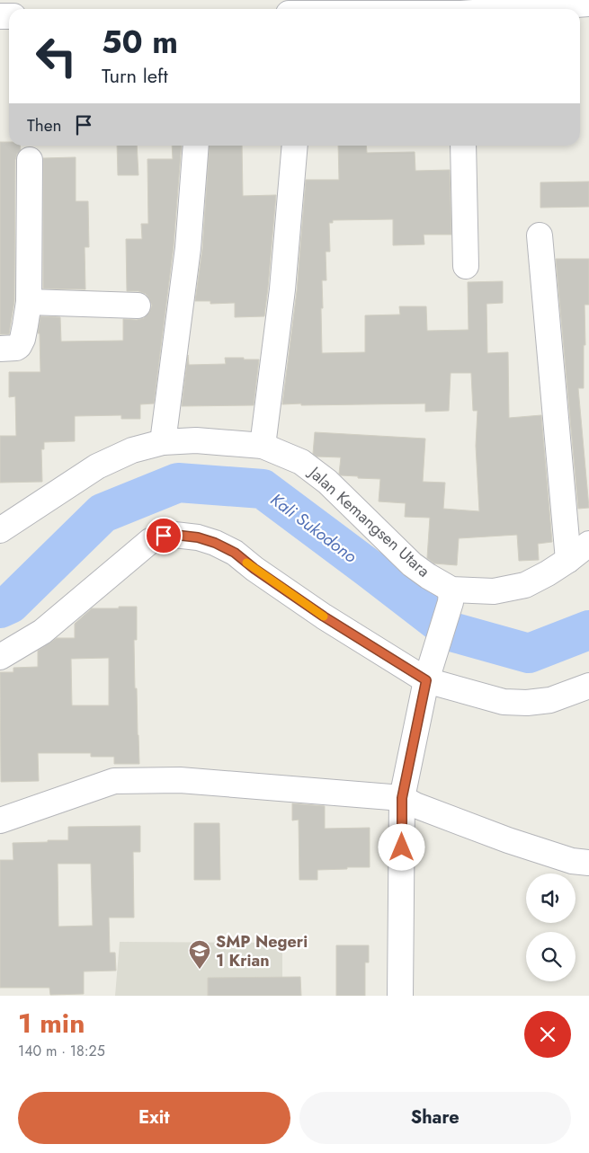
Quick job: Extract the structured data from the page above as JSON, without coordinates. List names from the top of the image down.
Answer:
{
  "streets": {
    "street": ["Jalan Kemangsen Utara"]
  },
  "water": ["Kali Sukodono"],
  "places": {
    "school or university": ["SMP Negeri 1 Krian"]
  },
  "page": {
    "turn": ["50 m", "Turn left"],
    "then": "Then",
    "heading": ["1 min", "140 m · 18:25"],
    "buttons": ["Exit", "Share"]
  }
}
